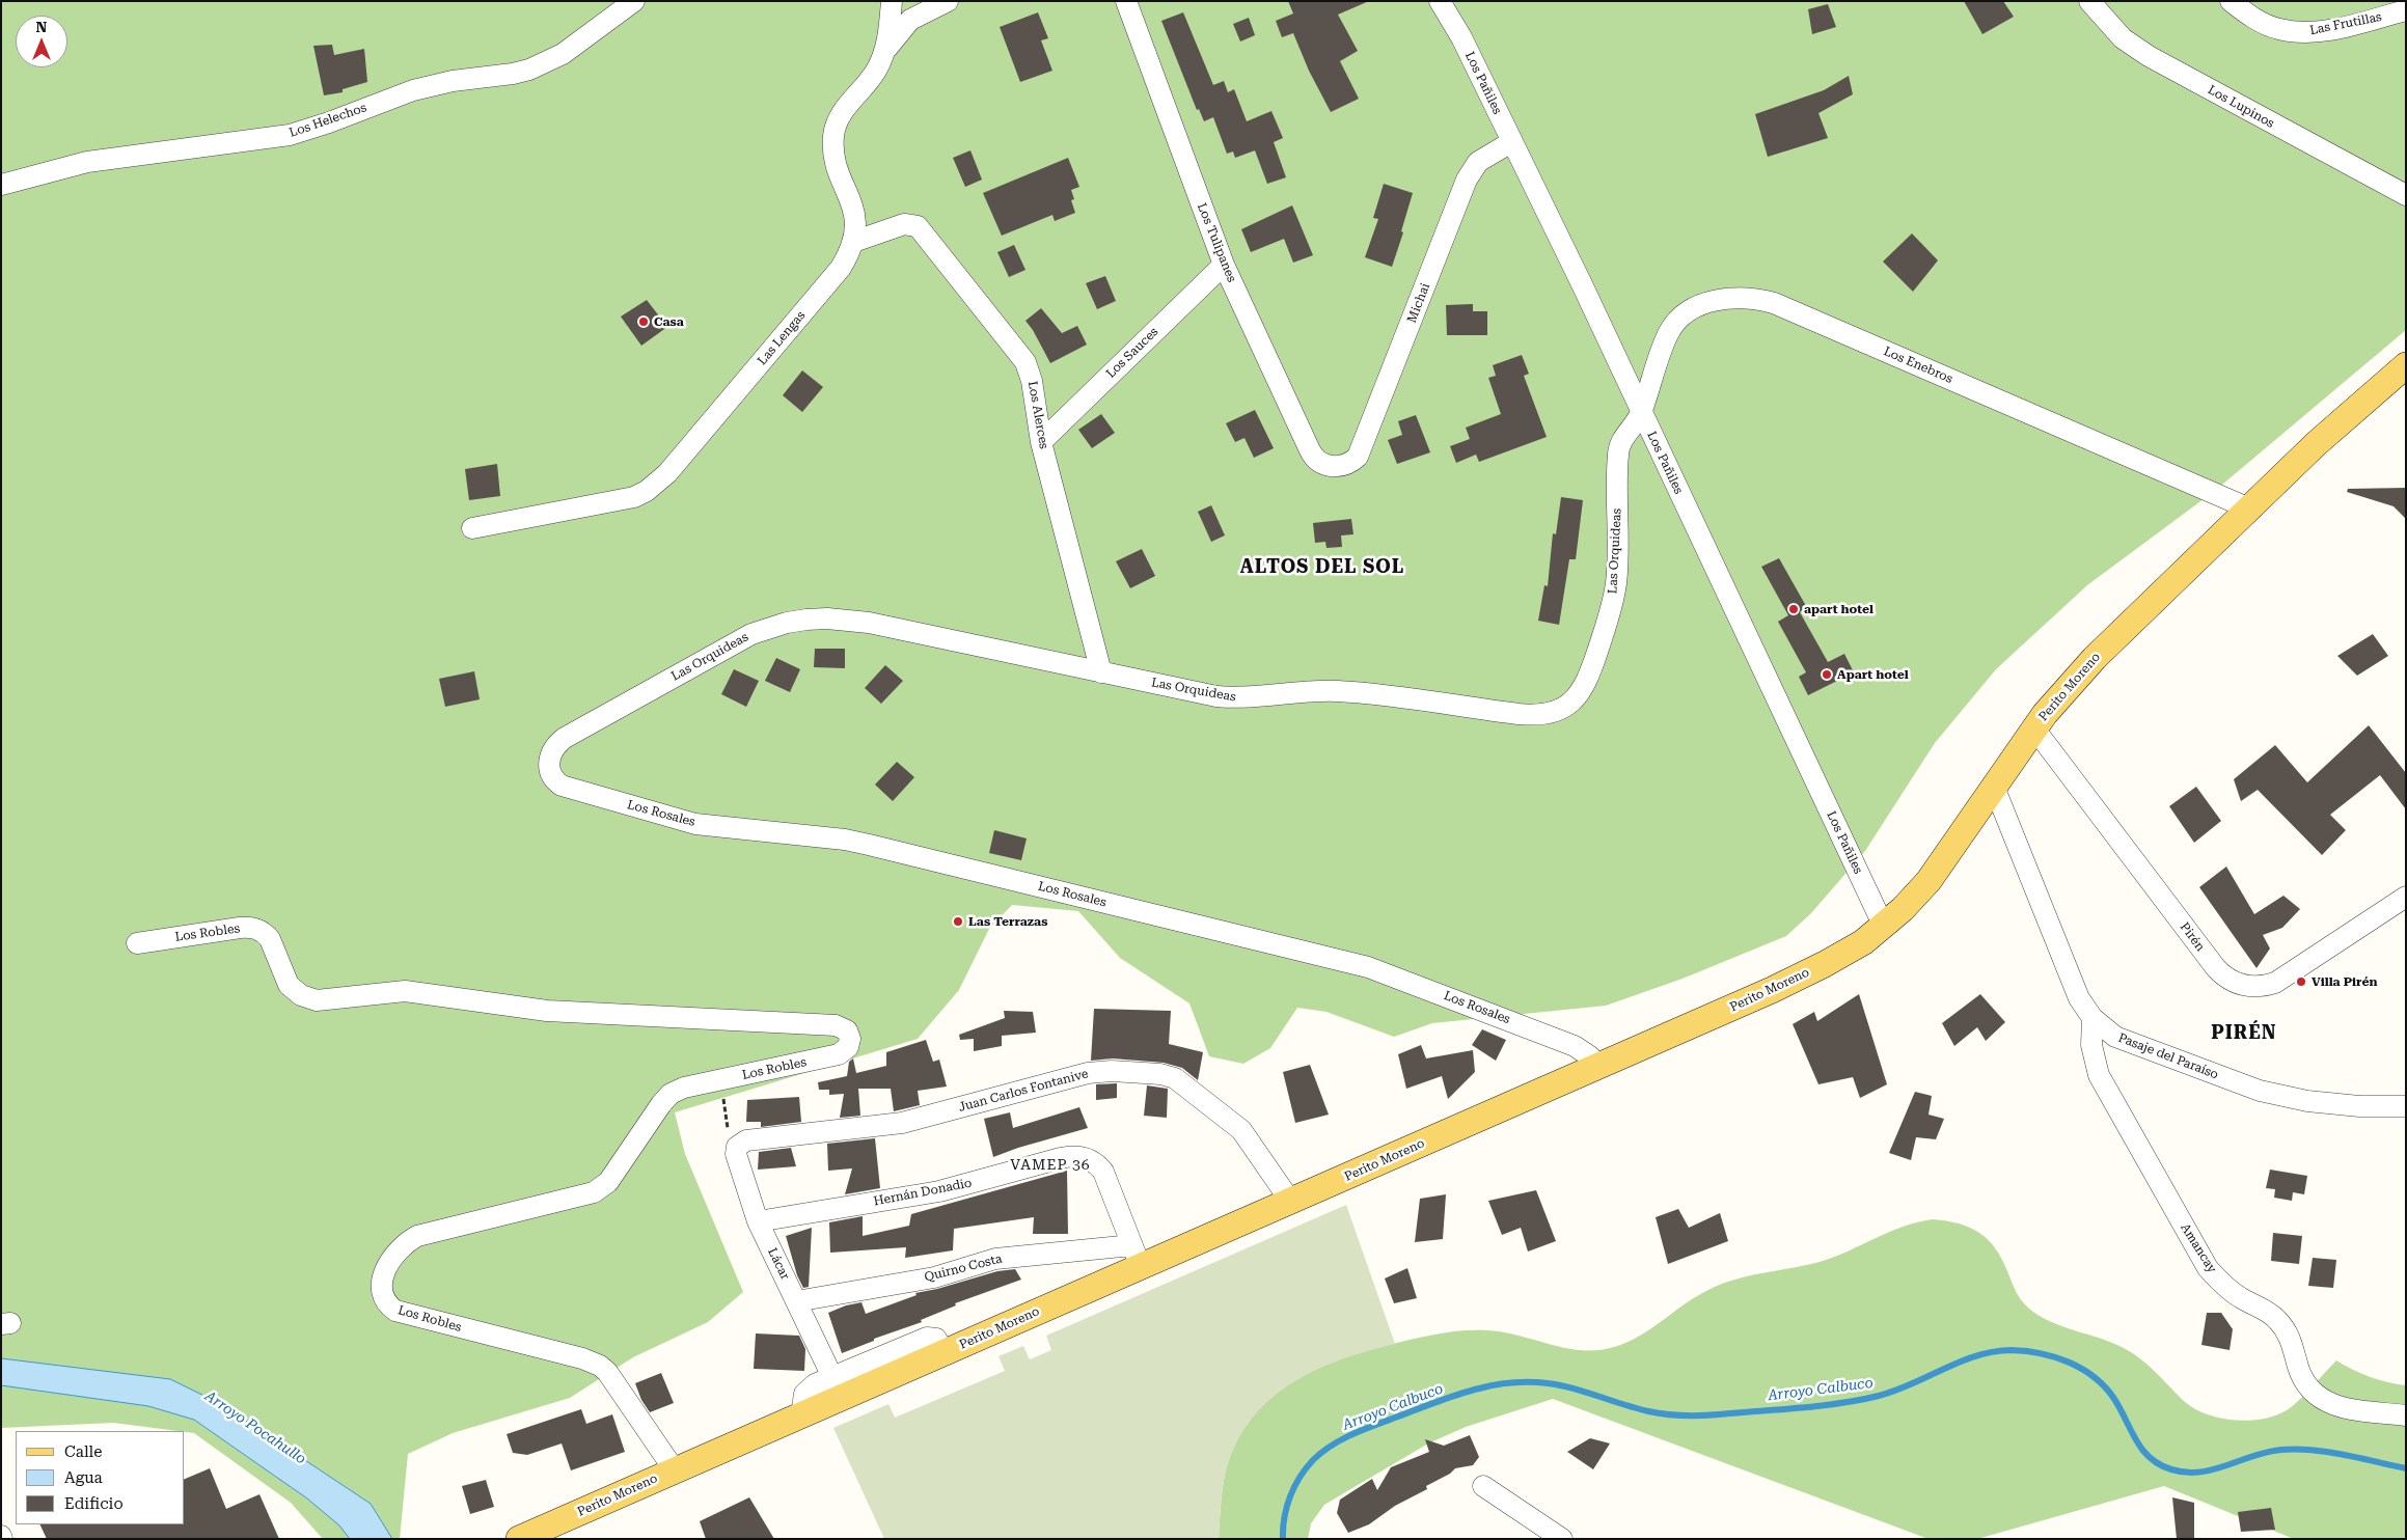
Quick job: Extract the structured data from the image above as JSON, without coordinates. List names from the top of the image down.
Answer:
{
  "streets": {
    "main road": ["Perito Moreno"],
    "street": [
      "Las Frutillas",
      "Los Pañiles",
      "Los Lupinos",
      "Los Helechos",
      "Los Tulipanes",
      "Michai",
      "Las Lengas",
      "Los Sauces",
      "Los Enebros",
      "Los Alerces",
      "Las Orquideas",
      "Los Rosales",
      "Los Robles",
      "Pirén",
      "Pasaje del Paraíso",
      "Juan Carlos Fontanive",
      "Hernán Donadio",
      "Amancay",
      "Lácar",
      "Quirno Costa"
    ]
  },
  "crossings": [
    ["Los Pañiles", "Michai"],
    ["Los Pañiles", "Los Enebros"],
    ["Los Pañiles", "Las Orquideas"],
    ["Los Pañiles", "Perito Moreno"],
    ["Los Tulipanes", "Michai"],
    ["Los Tulipanes", "Los Sauces"],
    ["Las Lengas", "Los Alerces"],
    ["Los Sauces", "Los Alerces"],
    ["Los Enebros", "Las Orquideas"],
    ["Los Enebros", "Perito Moreno"],
    ["Los Alerces", "Las Orquideas"],
    ["Las Orquideas", "Los Rosales"],
    ["Perito Moreno", "Los Rosales"],
    ["Perito Moreno", "Los Robles"],
    ["Perito Moreno", "Pirén"],
    ["Perito Moreno", "Pasaje del Paraíso"],
    ["Perito Moreno", "Juan Carlos Fontanive"],
    ["Perito Moreno", "Hernán Donadio"],
    ["Perito Moreno", "Lácar"],
    ["Perito Moreno", "Quirno Costa"],
    ["Pasaje del Paraíso", "Amancay"],
    ["Juan Carlos Fontanive", "Lácar"],
    ["Hernán Donadio", "Lácar"],
    ["Hernán Donadio", "Quirno Costa"],
    ["Lácar", "Quirno Costa"]
  ],
  "districts": ["ALTOS DEL SOL", "PIRÉN", "VAMEP 36"],
  "water": ["Arroyo Calbuco", "Arroyo Pocahullo"],
  "places": [
    "Casa",
    "apart hotel",
    "Apart hotel",
    "Las Terrazas",
    "Villa Pirén"
  ],
  "legend": ["Calle", "Agua", "Edificio"],
  "north": "top"
}
